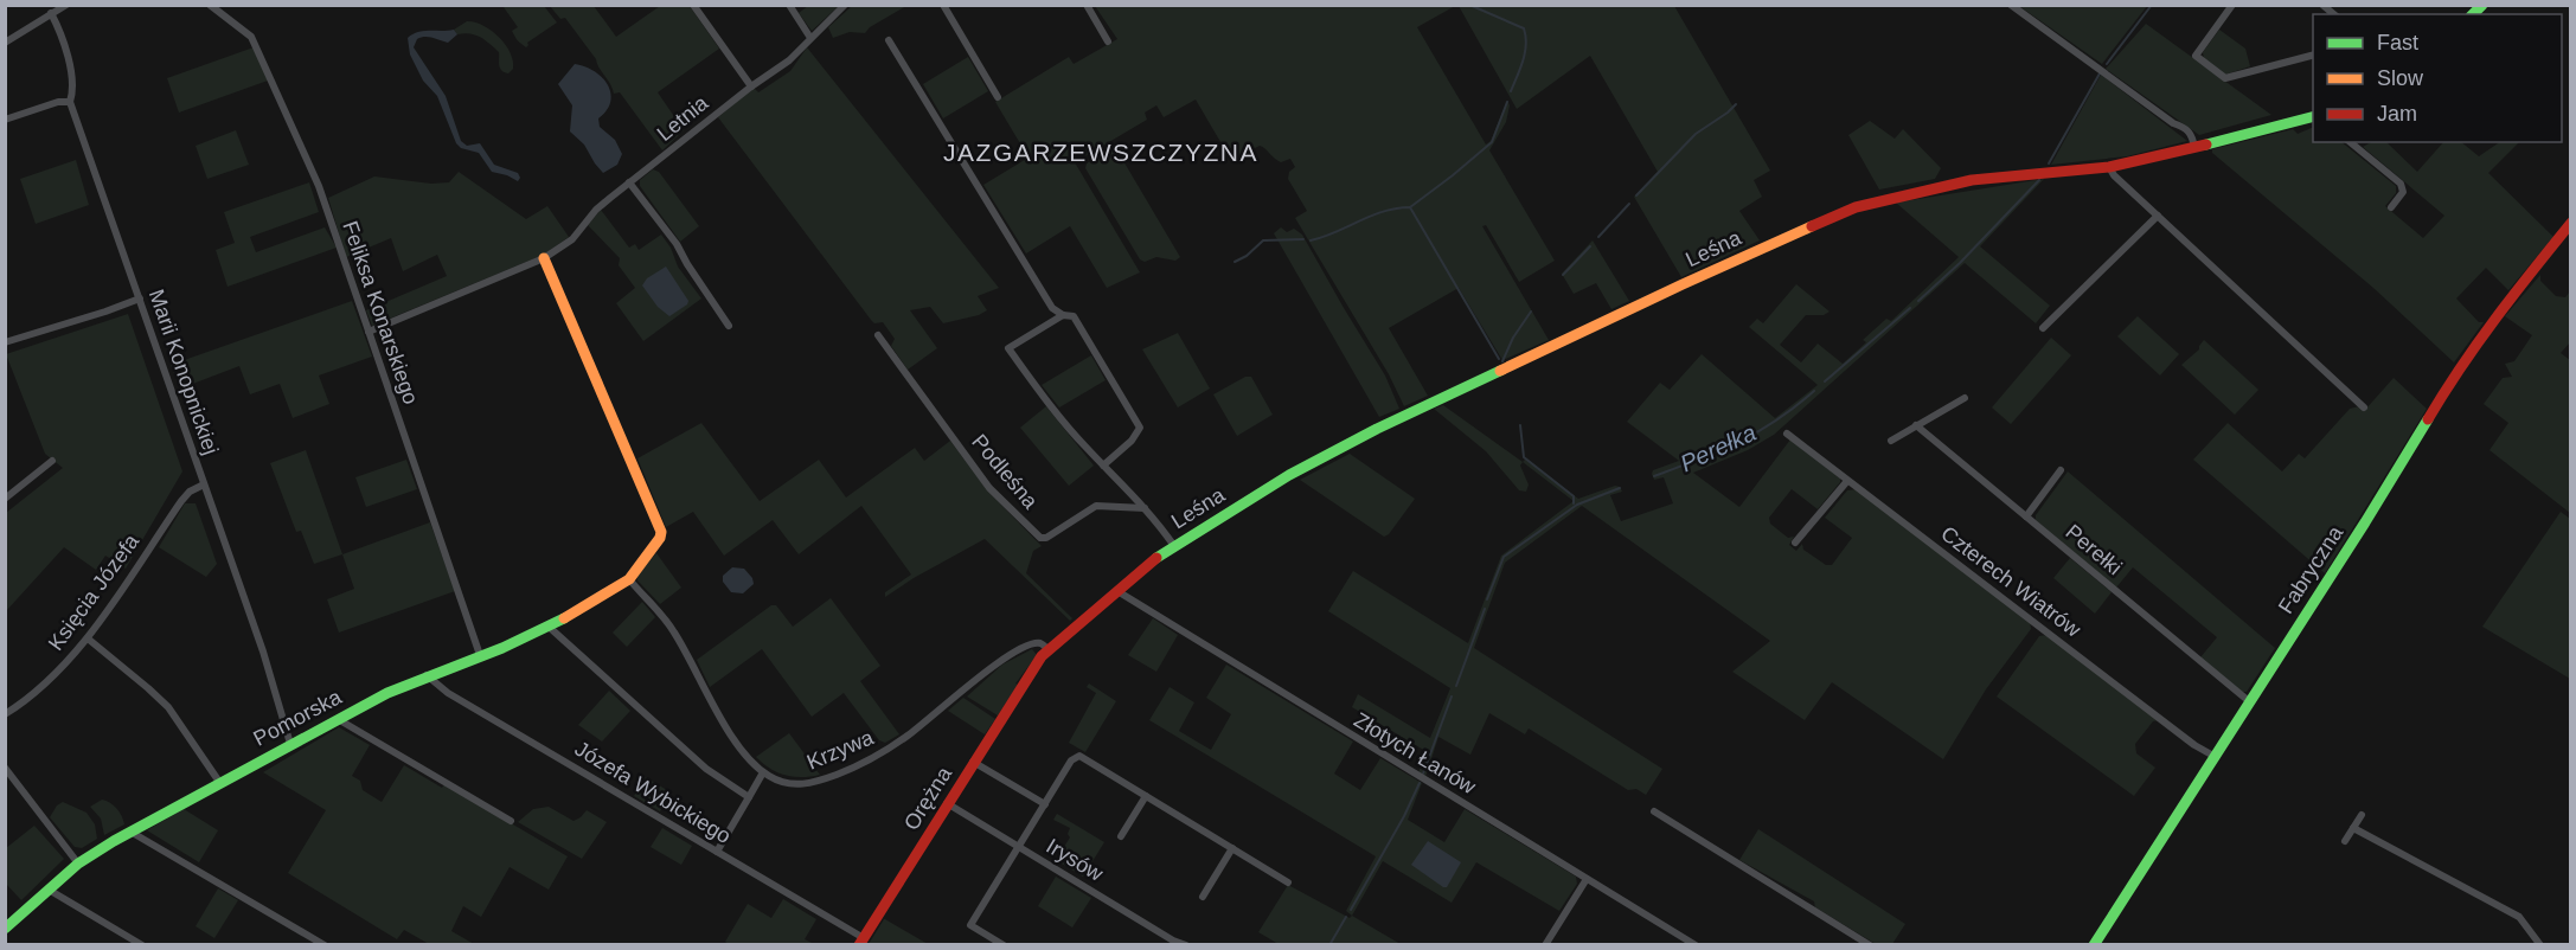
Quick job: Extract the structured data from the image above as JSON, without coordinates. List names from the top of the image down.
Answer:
{
  "streets": {
    "street": [
      "Letnia",
      "Leśna",
      "Feliksa Konarskiego",
      "Marii Konopnickiej",
      "Podleśna",
      "Perełki",
      "Fabryczna",
      "Czterech Wiatrów",
      "Księcia Józefa",
      "Pomorska",
      "Krzywa",
      "Złotych Łanów",
      "Józefa Wybickiego",
      "Orężna",
      "Irysów"
    ]
  },
  "crossings": [
    ["Letnia", "Feliksa Konarskiego"],
    ["Leśna", "Podleśna"],
    ["Leśna", "Krzywa"],
    ["Leśna", "Złotych Łanów"],
    ["Leśna", "Orężna"],
    ["Feliksa Konarskiego", "Pomorska"],
    ["Marii Konopnickiej", "Księcia Józefa"],
    ["Marii Konopnickiej", "Pomorska"],
    ["Perełki", "Fabryczna"],
    ["Fabryczna", "Czterech Wiatrów"],
    ["Pomorska", "Józefa Wybickiego"],
    ["Józefa Wybickiego", "Orężna"],
    ["Orężna", "Irysów"]
  ],
  "districts": ["JAZGARZEWSZCZYZNA"],
  "water": ["Perełka"],
  "legend": ["Fast", "Slow", "Jam"]
}
